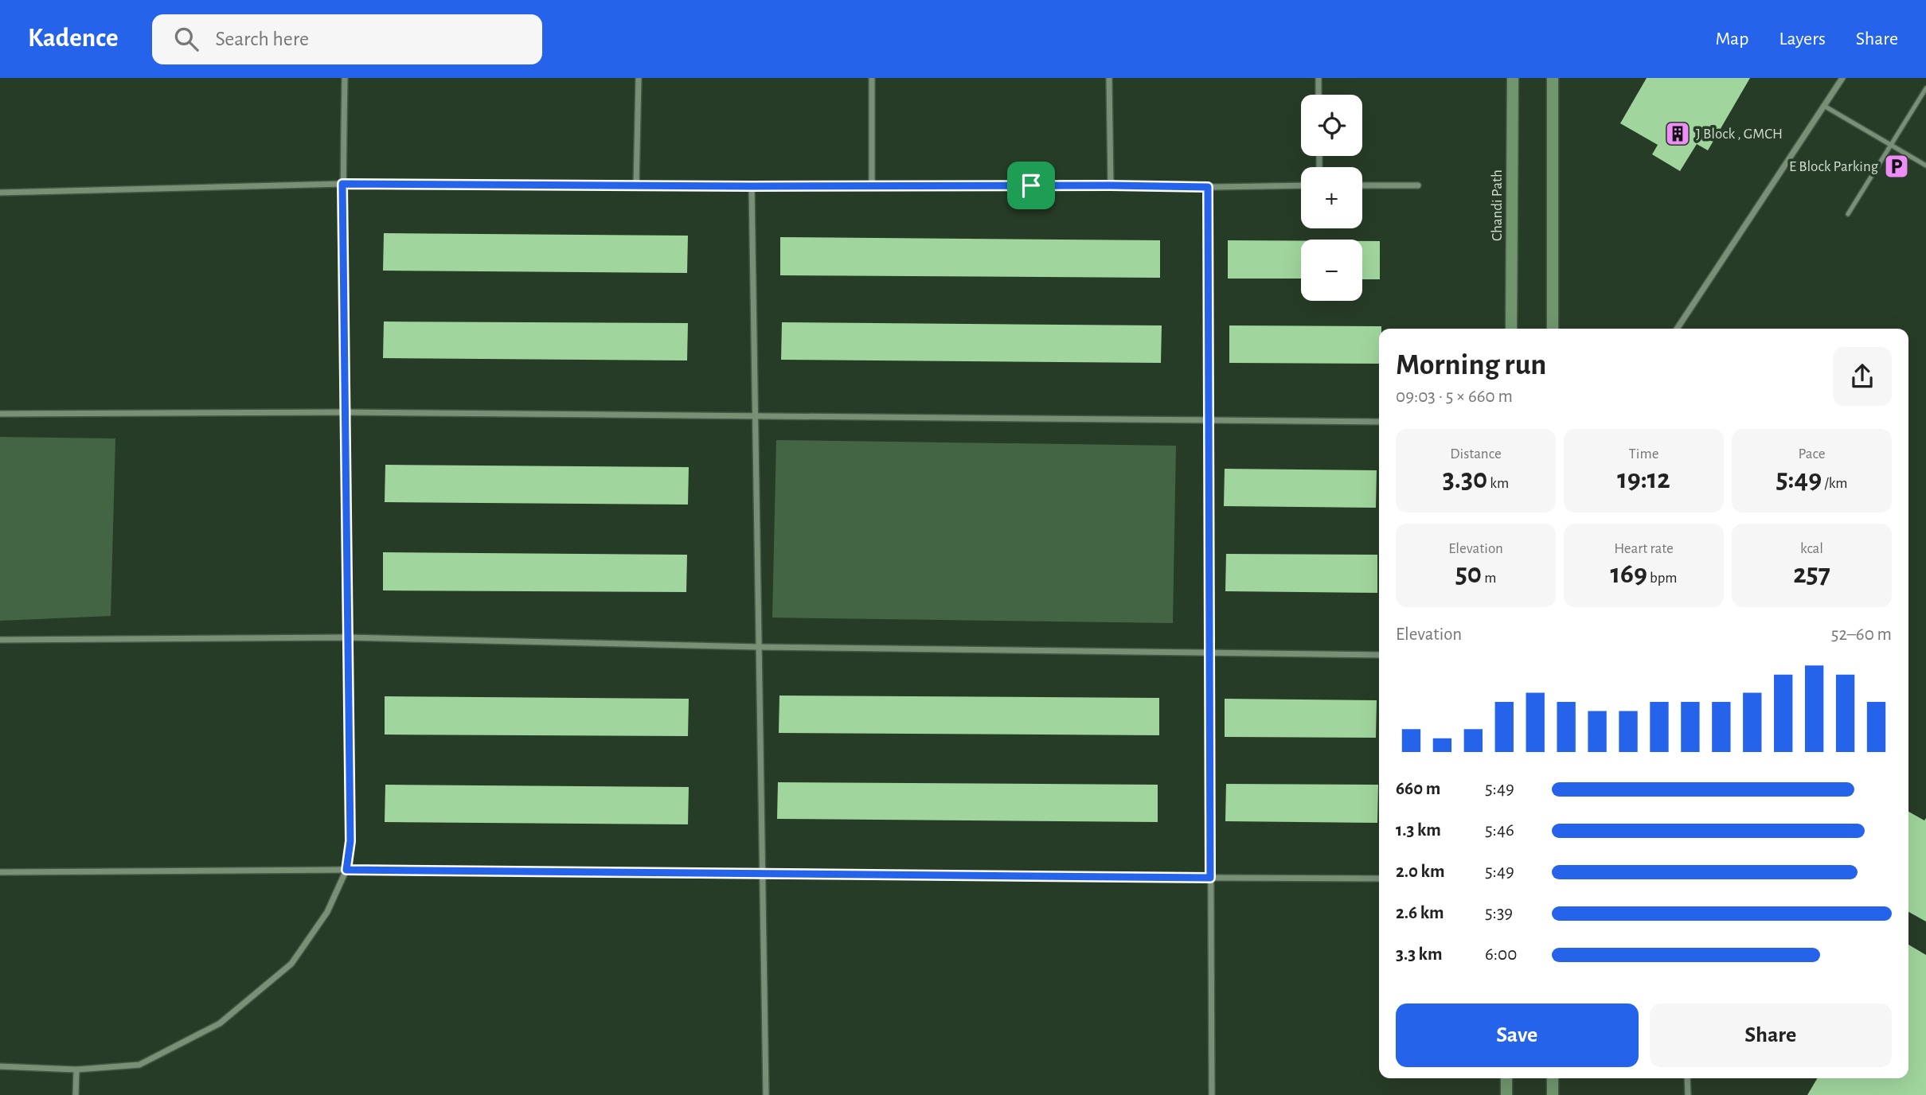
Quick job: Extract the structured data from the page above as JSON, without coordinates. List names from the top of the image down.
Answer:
{
  "streets": {
    "main road": ["Chandi Path"]
  },
  "places": {
    "building": ["J Block , GMCH"],
    "parking": ["E Block Parking"]
  },
  "page": {
    "header": "Kadence",
    "search": "Search here",
    "nav": ["Map", "Layers", "Share"],
    "map_buttons": ["+", "−"],
    "heading": ["Morning run", "09:03 · 5 × 660 m"],
    "stats": [
      ["Distance", "3.30 km"],
      ["Time", "19:12"],
      ["Pace", "5:49 /km"],
      ["Elevation", "50 m"],
      ["Heart rate", "169 bpm"],
      ["kcal", "257"]
    ],
    "chart": ["Elevation", "52–60 m"],
    "list": [
      {
        "name": "660 m",
        "note": "5:49"
      },
      {
        "name": "1.3 km",
        "note": "5:46"
      },
      {
        "name": "2.0 km",
        "note": "5:49"
      },
      {
        "name": "2.6 km",
        "note": "5:39"
      },
      {
        "name": "3.3 km",
        "note": "6:00"
      }
    ],
    "buttons": ["Save", "Share"]
  }
}
